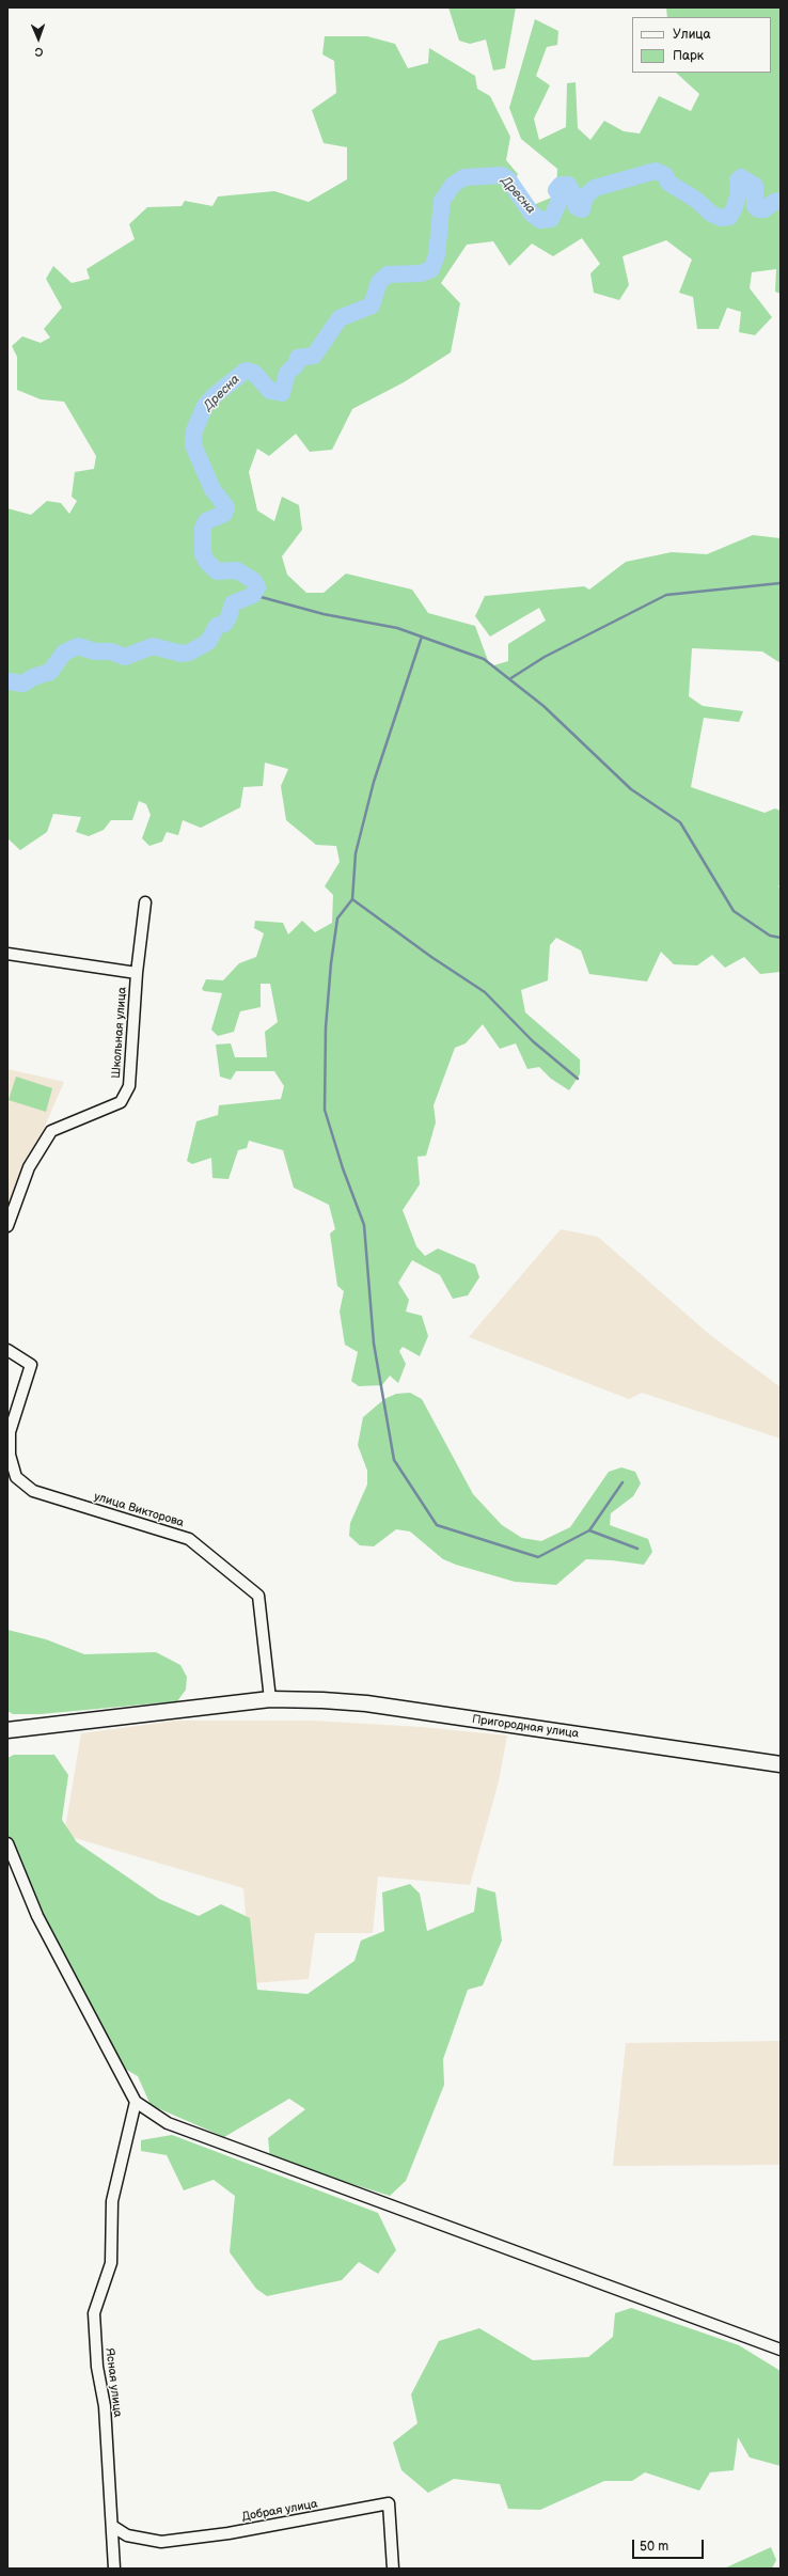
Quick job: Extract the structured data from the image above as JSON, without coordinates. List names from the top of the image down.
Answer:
{
  "streets": {
    "street": [
      "Школьная улица",
      "улица Викторова",
      "Пригородная улица",
      "Ясная улица",
      "Добрая улица"
    ]
  },
  "crossings": [
    ["улица Викторова", "Пригородная улица"],
    ["Ясная улица", "Добрая улица"]
  ],
  "water": ["Дресна"],
  "legend": ["Улица", "Парк"],
  "scale_bar": "50 m",
  "north": "bottom"
}
